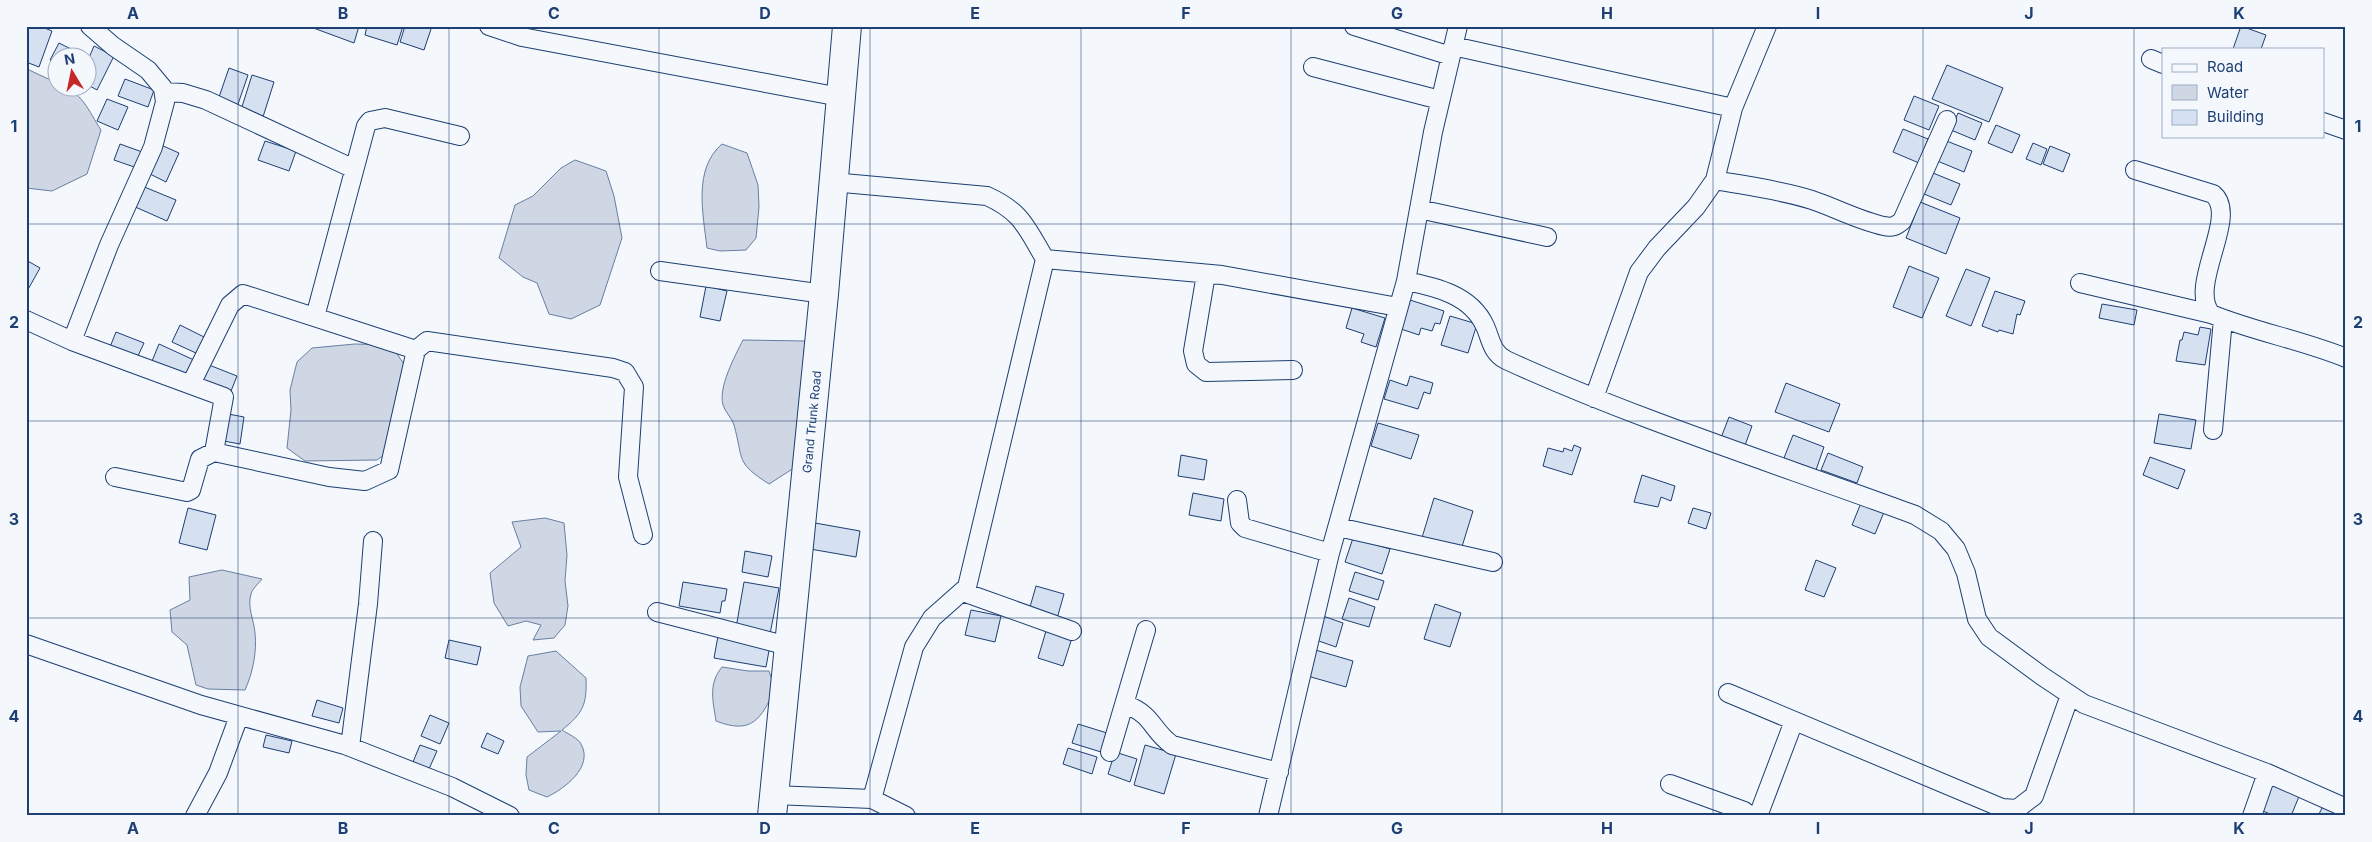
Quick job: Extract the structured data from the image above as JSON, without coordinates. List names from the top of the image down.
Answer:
{
  "streets": {
    "main road": ["Grand Trunk Road"]
  },
  "legend": ["Road", "Water", "Building"],
  "north": "top",
  "grid": {
    "columns": [
      "A",
      "B",
      "C",
      "D",
      "E",
      "F",
      "G",
      "H",
      "I",
      "J",
      "K"
    ],
    "rows": [
      "1",
      "2",
      "3",
      "4"
    ]
  }
}
